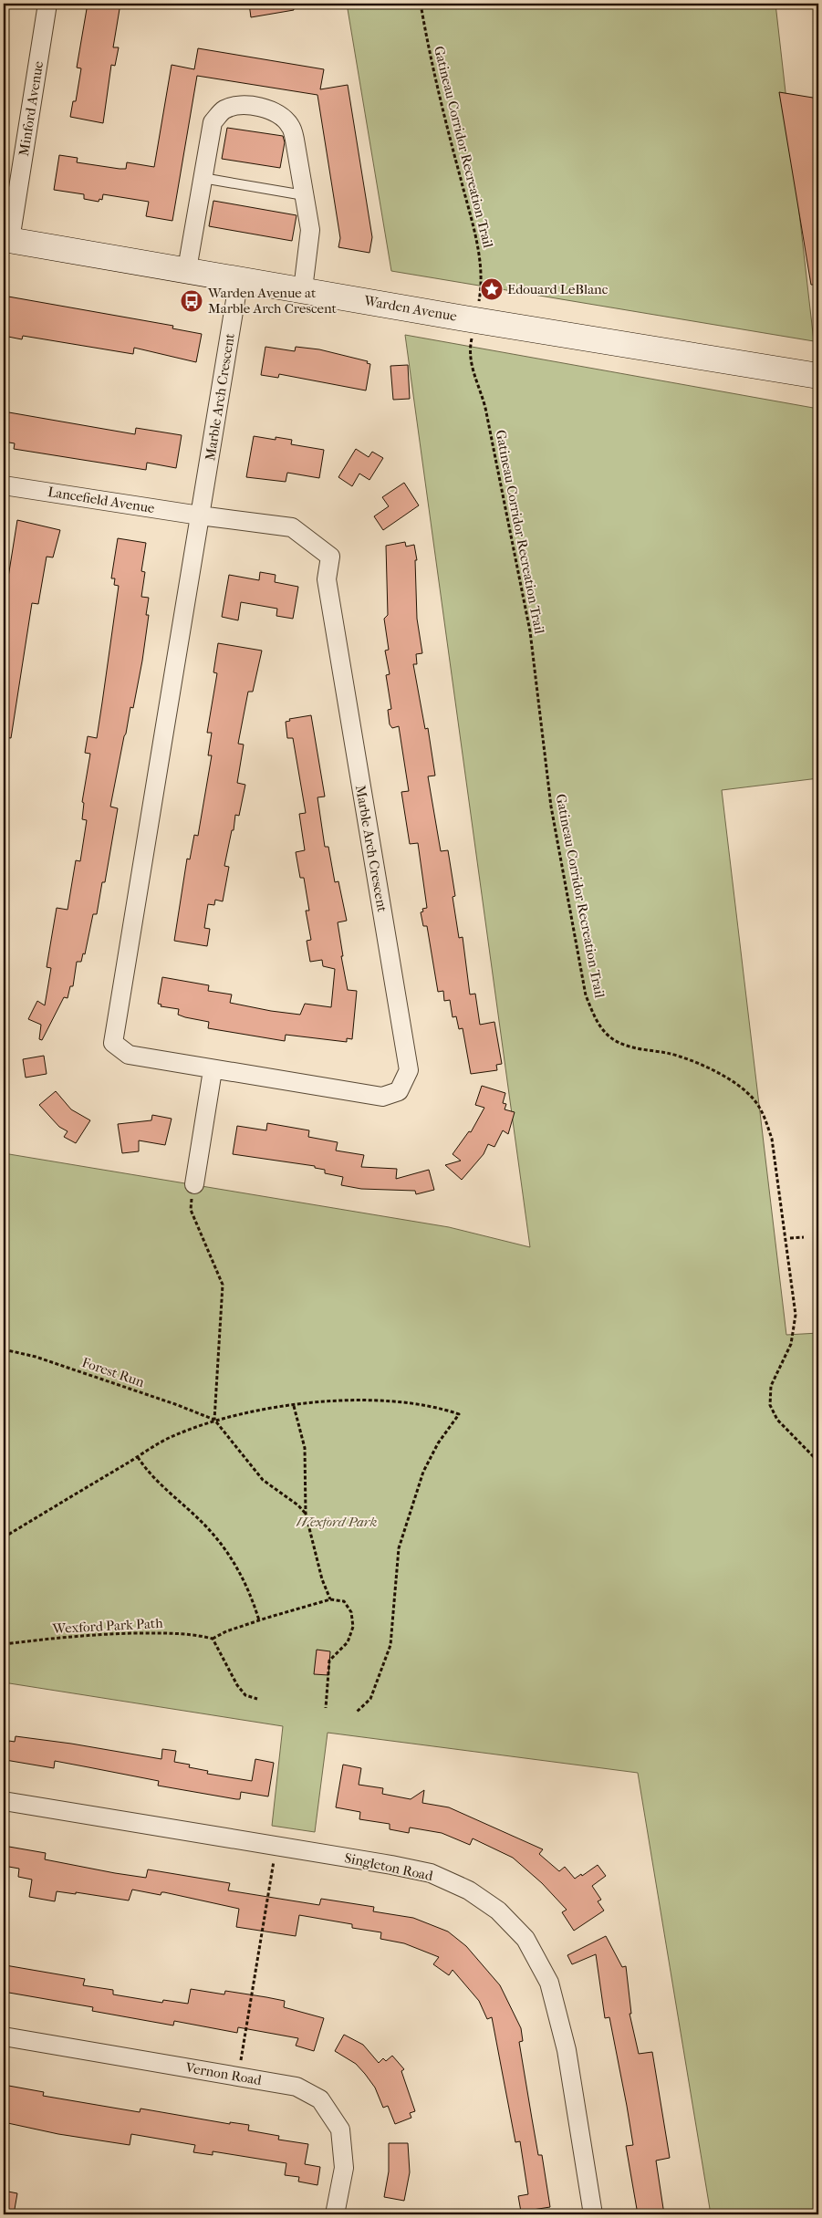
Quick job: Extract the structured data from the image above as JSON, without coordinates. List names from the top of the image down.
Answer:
{
  "streets": {
    "main road": ["Warden Avenue"],
    "street": [
      "Minford Avenue",
      "Marble Arch Crescent",
      "Lancefield Avenue",
      "Singleton Road",
      "Vernon Road"
    ],
    "path": ["Gatineau Corridor Recreation Trail", "Forest Run", "Wexford Park Path"]
  },
  "crossings": [
    ["Minford Avenue", "Warden Avenue"],
    ["Warden Avenue", "Marble Arch Crescent"],
    ["Marble Arch Crescent", "Lancefield Avenue"]
  ],
  "parks": ["Wexford Park"],
  "places": {
    "place": ["Edouard LeBlanc"],
    "bus stop": ["Warden Avenue at Marble Arch Crescent"]
  }
}
